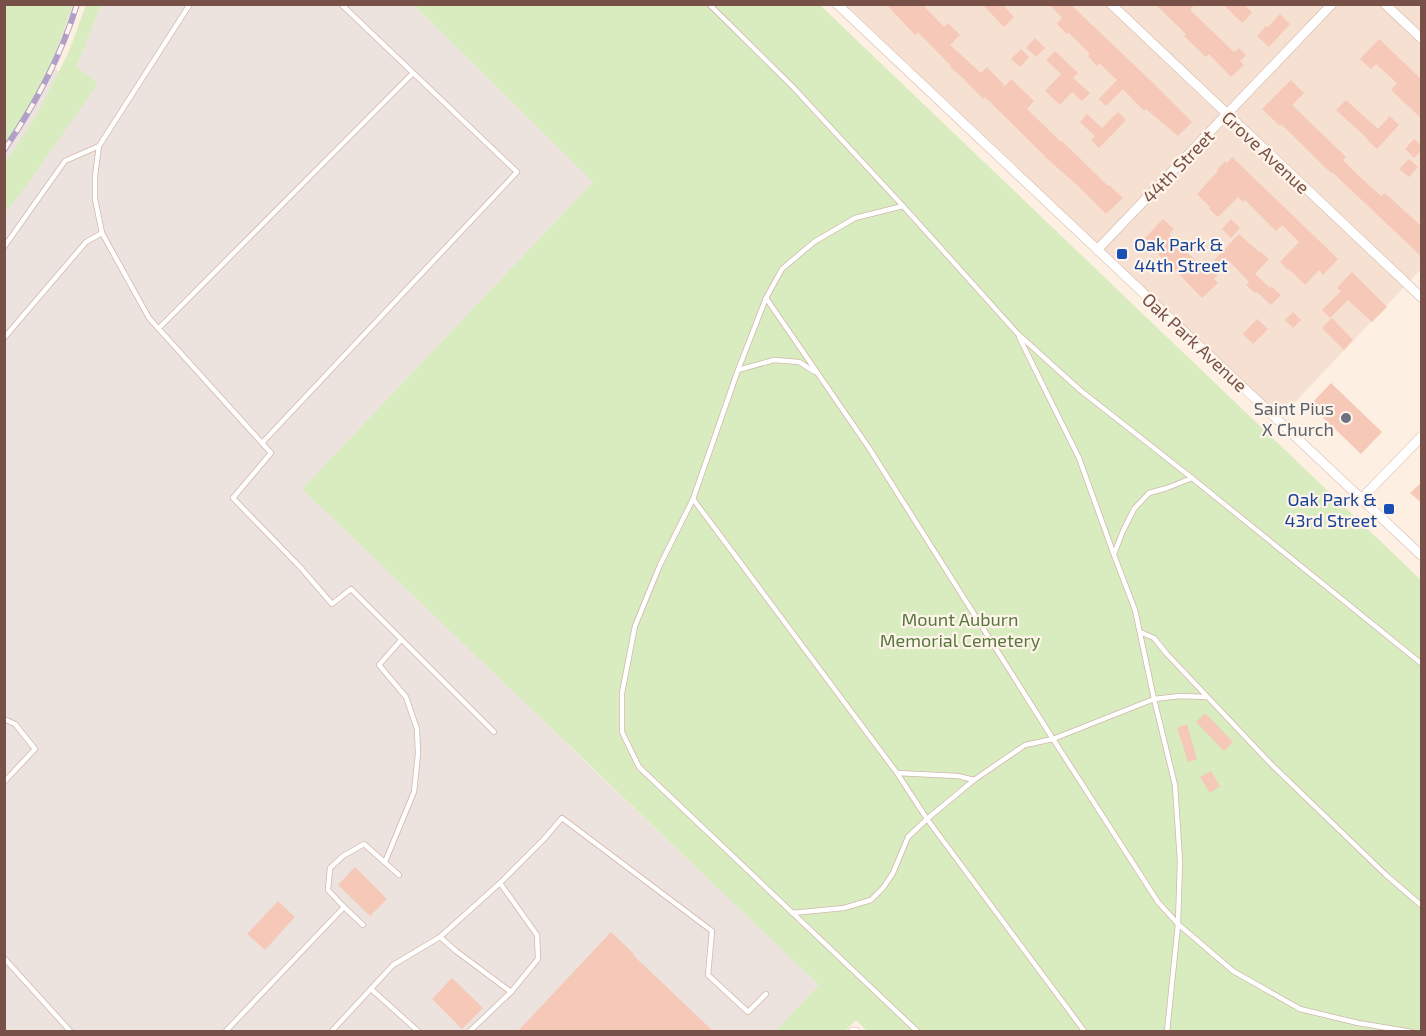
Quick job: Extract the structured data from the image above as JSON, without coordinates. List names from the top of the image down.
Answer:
{
  "streets": {
    "street": ["Grove Avenue", "44th Street", "Oak Park Avenue"]
  },
  "crossings": [
    ["Grove Avenue", "44th Street"],
    ["44th Street", "Oak Park Avenue"]
  ],
  "parks": ["Mount Auburn Memorial Cemetery"],
  "places": {
    "transit": ["Oak Park & 44th Street", "Oak Park & 43rd Street"],
    "other": ["Saint Pius X Church"]
  }
}
